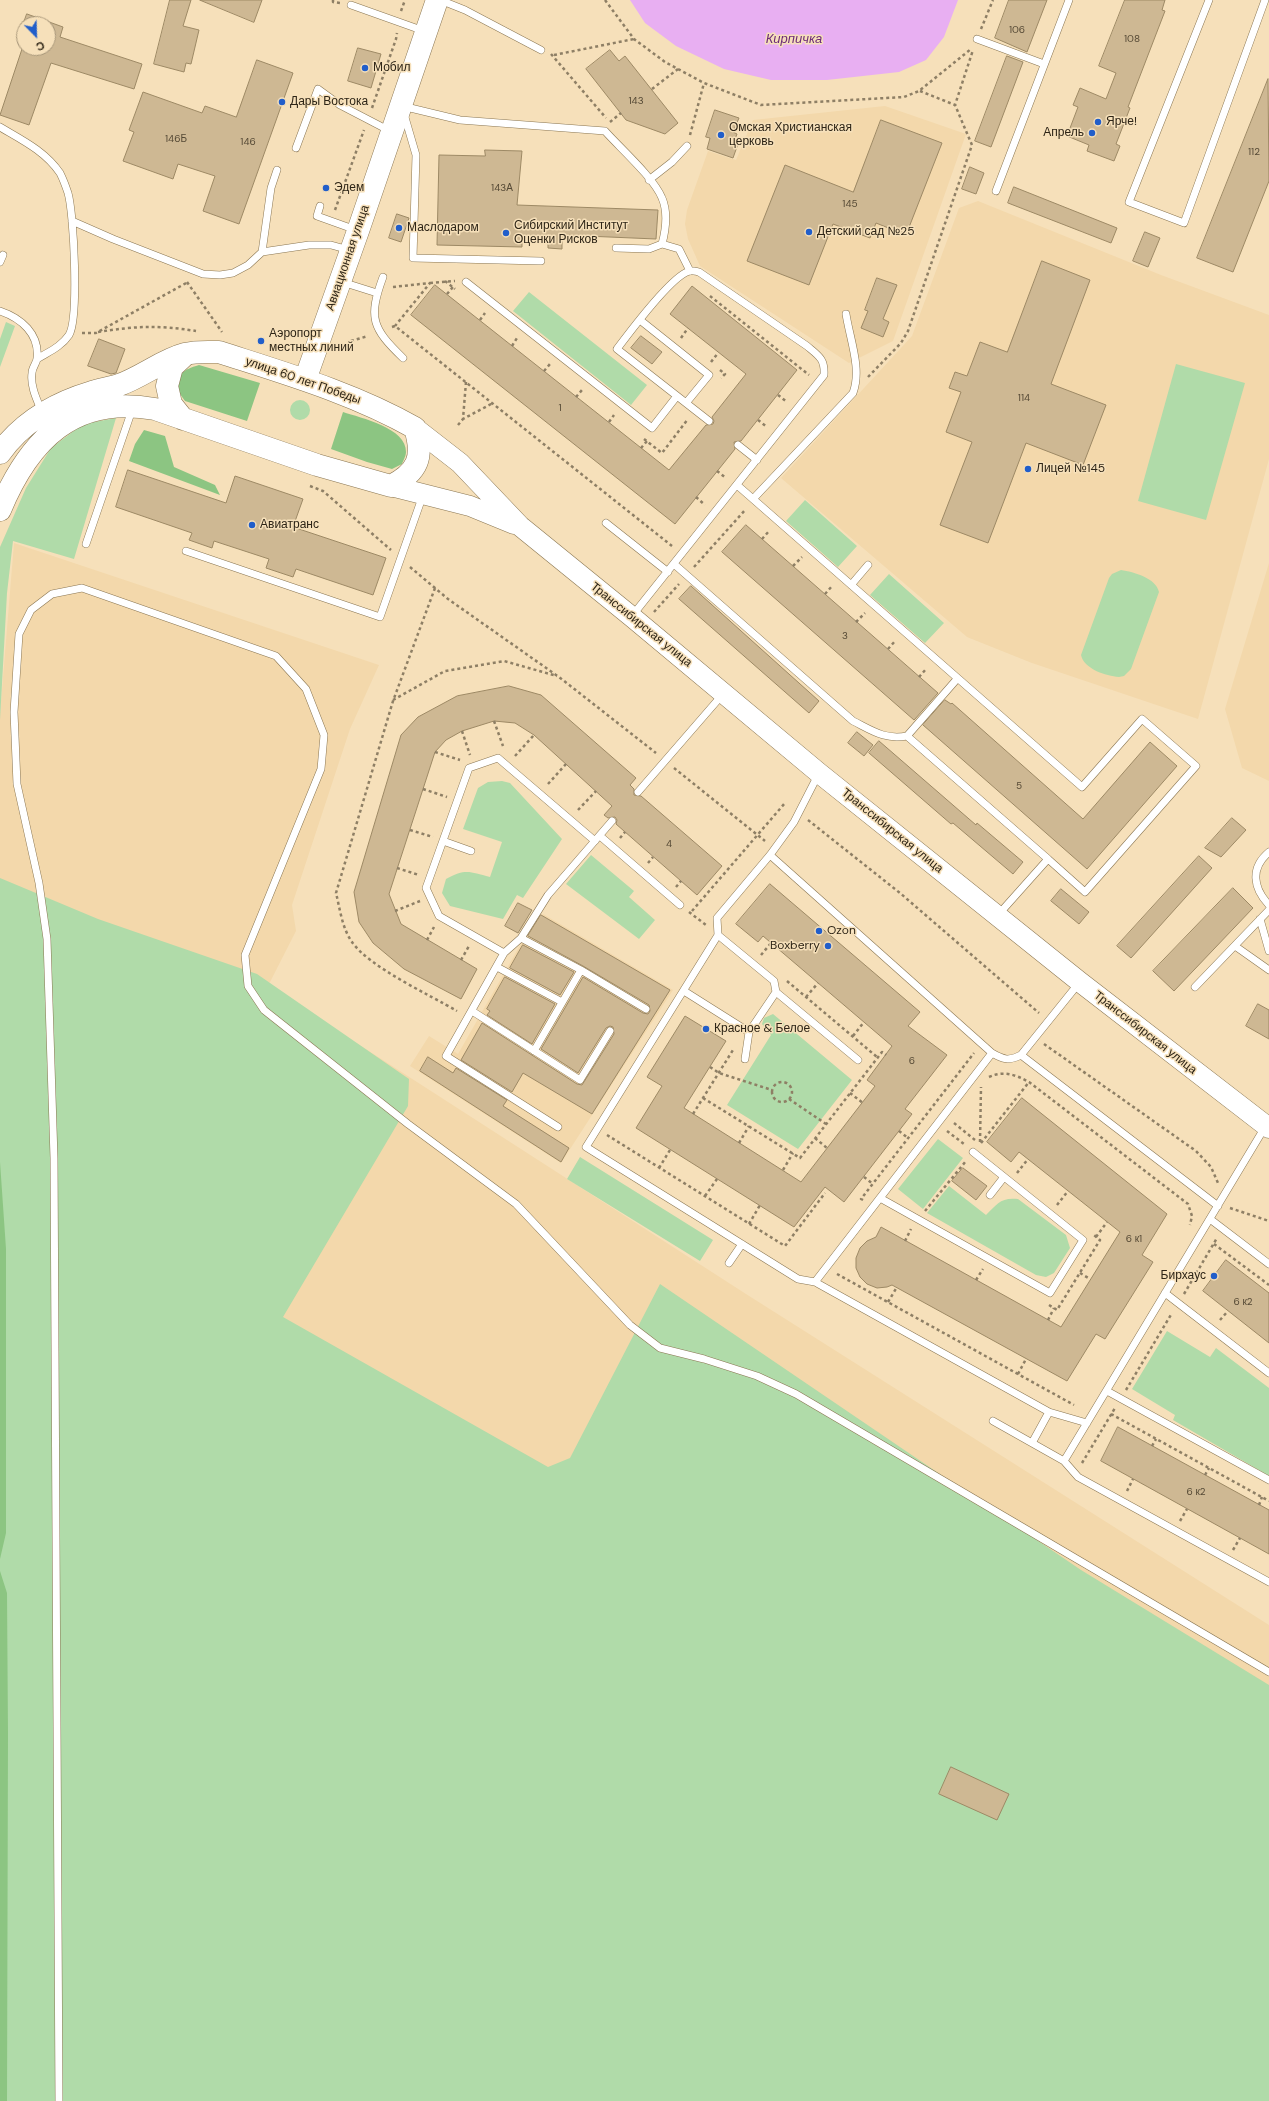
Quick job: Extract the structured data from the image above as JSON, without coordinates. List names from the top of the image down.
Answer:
{
  "streets": {
    "main road": ["Авиационная улица", "улица 60 лет Победы", "Транссибирская улица"]
  },
  "crossings": [
    ["Авиационная улица", "улица 60 лет Победы"],
    ["улица 60 лет Победы", "Транссибирская улица"]
  ],
  "water": ["Кирпичка"],
  "places": [
    "Мобил",
    "Дары Востока",
    "Ярче!",
    "Апрель",
    "Омская Христианская церковь",
    "Эдем",
    "Маслодаром",
    "Детский сад №25",
    "Сибирский Институт Оценки Рисков",
    "Аэропорт местных линий",
    "Лицей №145",
    "Авиатранс",
    "Ozon",
    "Boxberry",
    "Красное & Белое",
    "Бирхаус"
  ],
  "house_numbers": [
    "106",
    "108",
    "143",
    "146Б",
    "146",
    "112",
    "143А",
    "145",
    "114",
    "1",
    "3",
    "5",
    "4",
    "6",
    "6 к1",
    "6 к2",
    "6 к2"
  ],
  "north": "bottom right"
}
